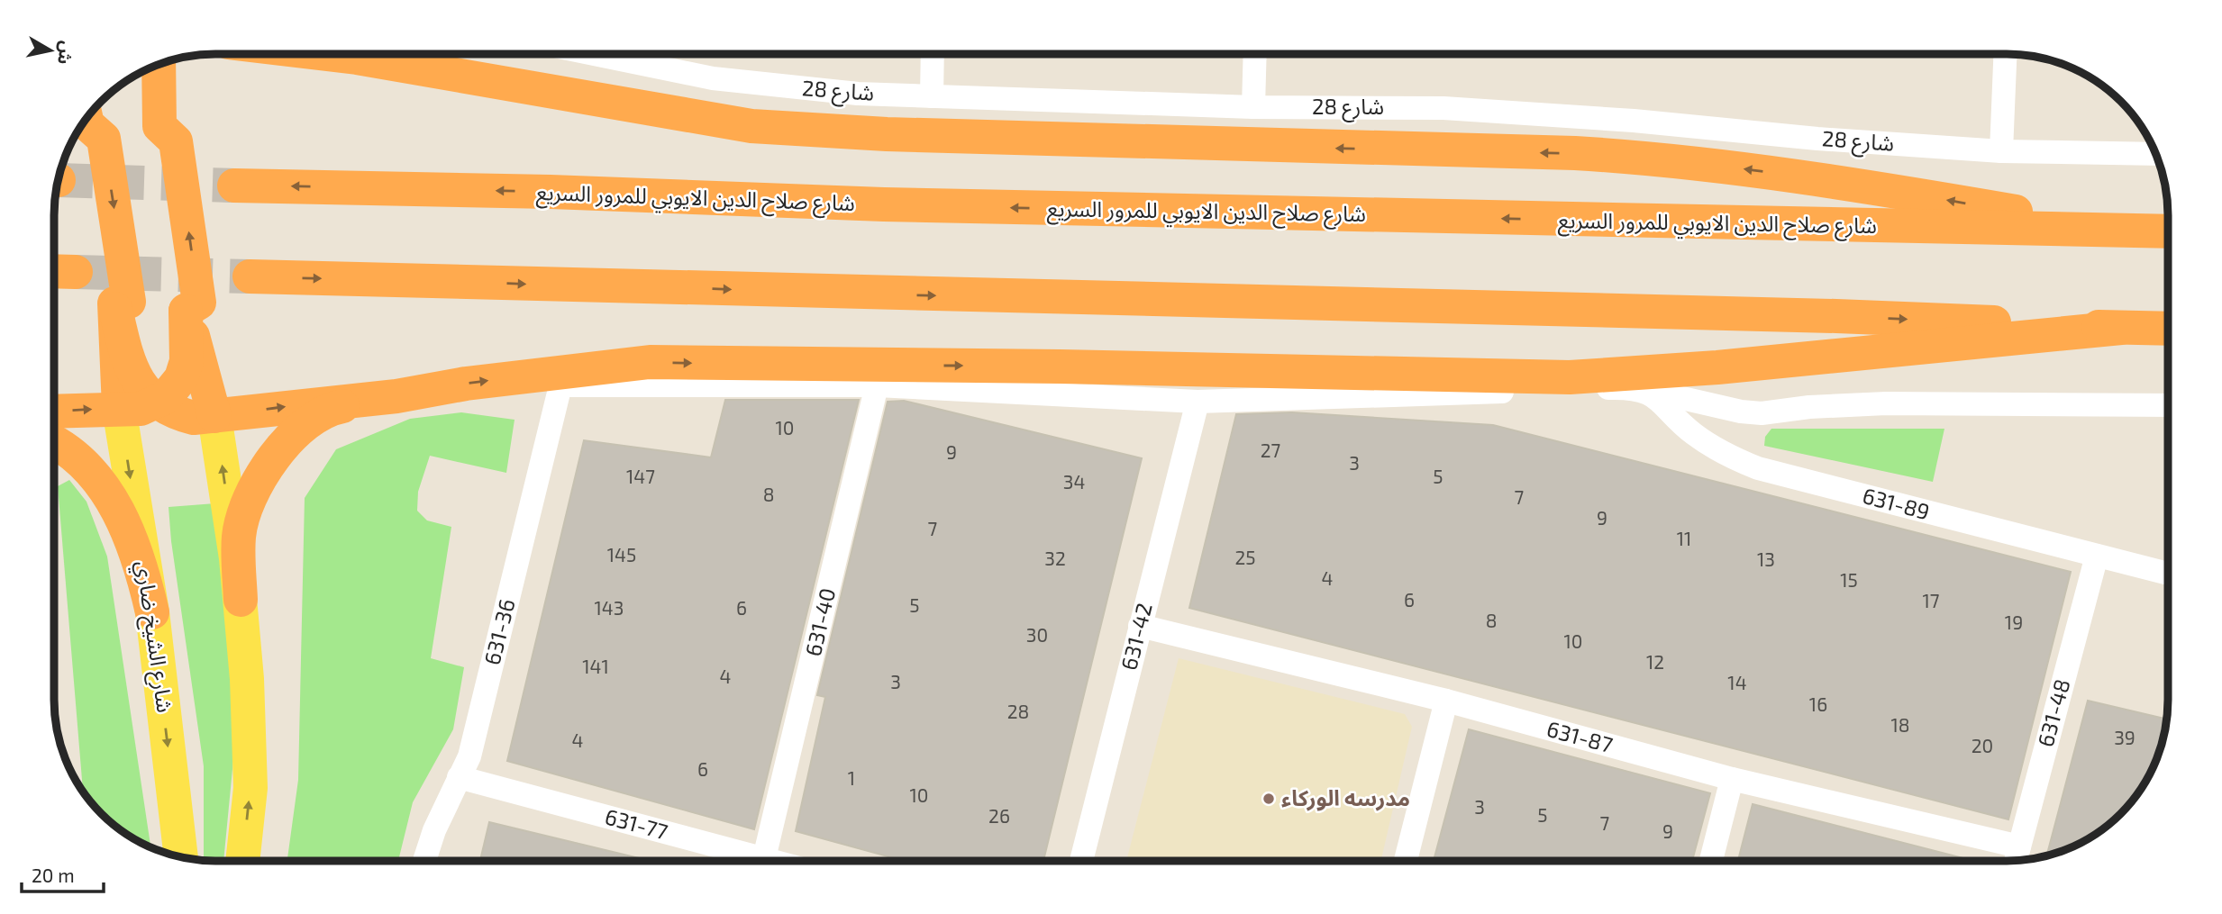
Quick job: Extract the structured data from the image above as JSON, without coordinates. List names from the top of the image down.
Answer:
{
  "streets": {
    "highway": ["شارع صلاح الدين الايوبي للمرور السريع"],
    "main road": ["شارع الشيخ ضاري"],
    "street": [
      "شارع 28",
      "631-89",
      "631-40",
      "631-36",
      "631-42",
      "631-48",
      "631-87",
      "631-77"
    ]
  },
  "crossings": [
    ["631-89", "631-48"],
    ["631-40", "631-36"],
    ["631-40", "631-77"],
    ["631-36", "631-77"],
    ["631-42", "631-87"],
    ["631-48", "631-87"]
  ],
  "places": ["مدرسه الوركاء"],
  "house_numbers": [
    "10",
    "27",
    "9",
    "3",
    "147",
    "5",
    "34",
    "8",
    "7",
    "9",
    "7",
    "11",
    "145",
    "25",
    "32",
    "13",
    "4",
    "15",
    "6",
    "17",
    "5",
    "143",
    "6",
    "8",
    "19",
    "30",
    "10",
    "12",
    "141",
    "4",
    "3",
    "14",
    "16",
    "28",
    "18",
    "39",
    "4",
    "20",
    "6",
    "1",
    "10",
    "3",
    "5",
    "26",
    "7",
    "9"
  ],
  "scale_bar": "20 m",
  "north": "right"
}
